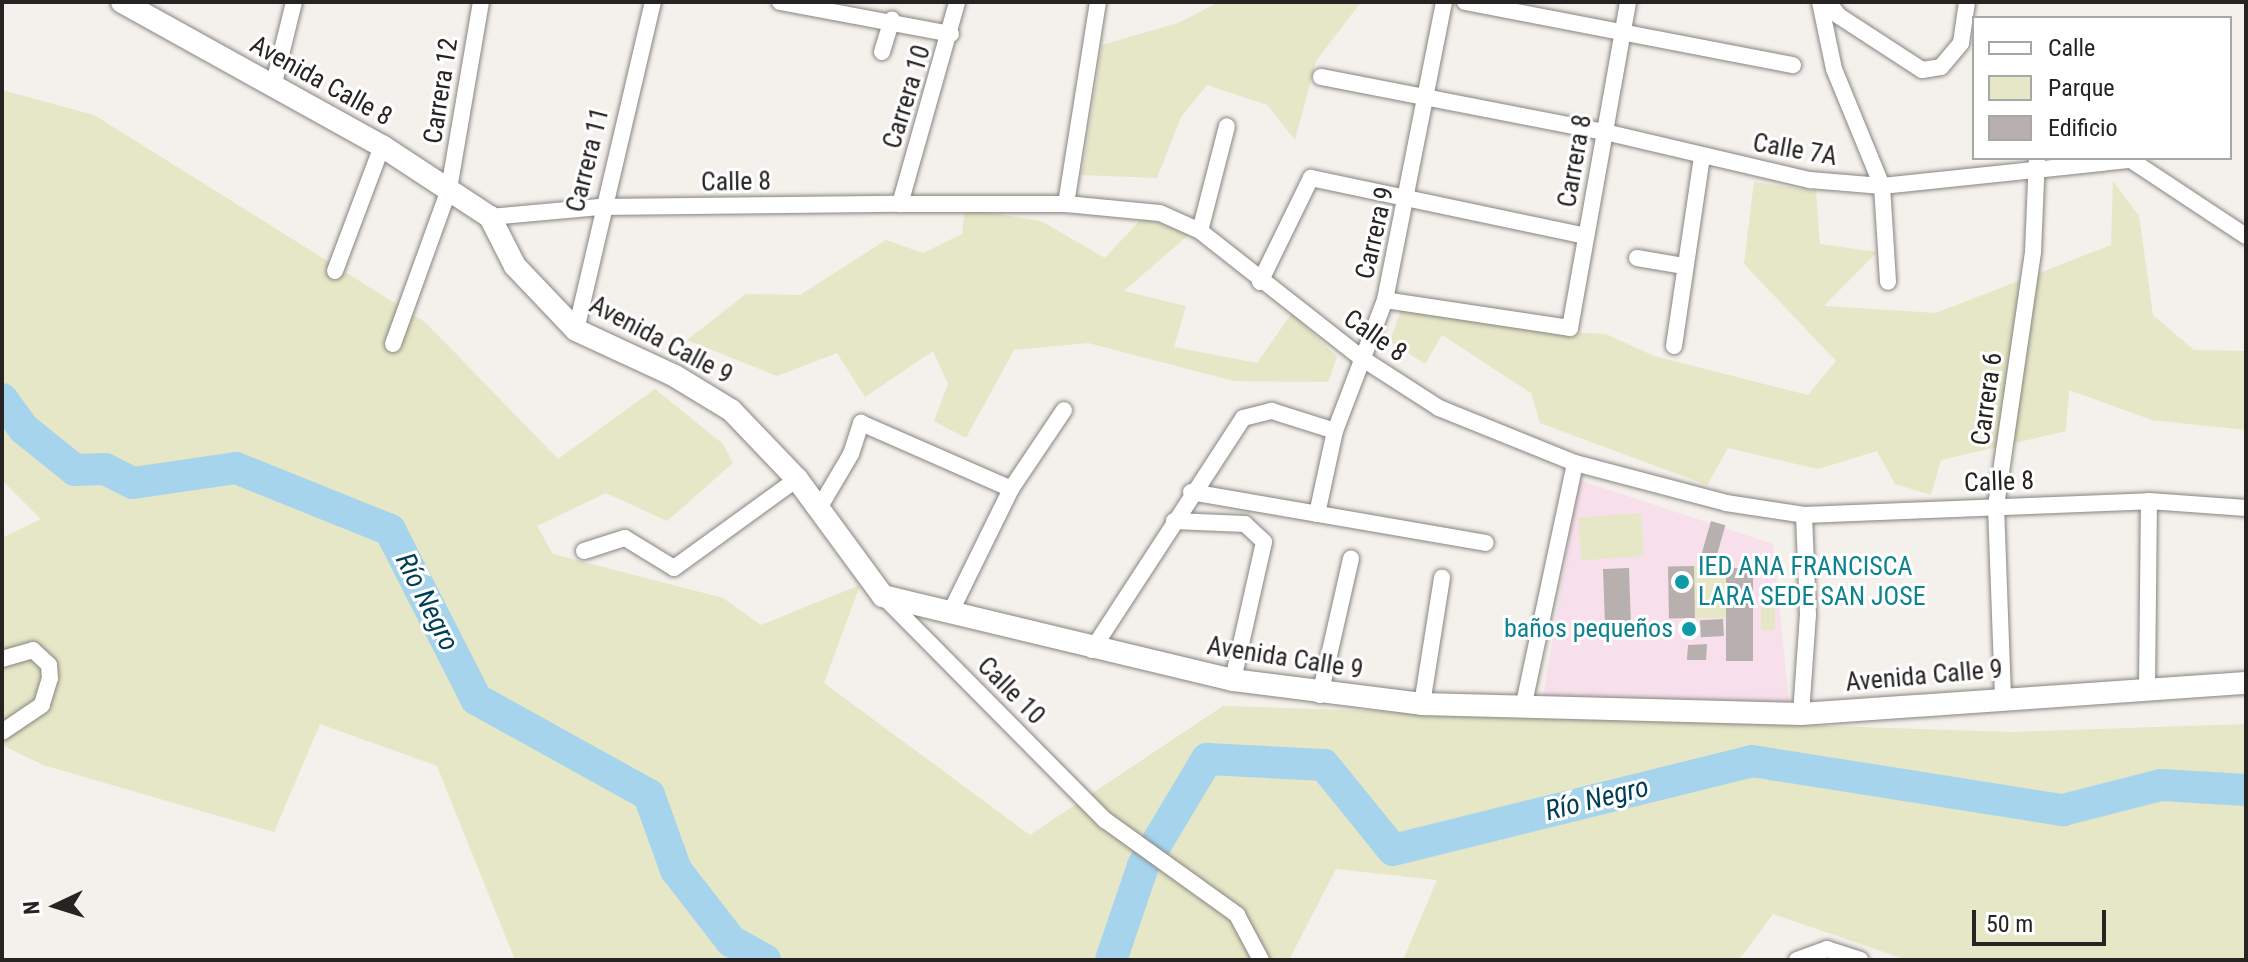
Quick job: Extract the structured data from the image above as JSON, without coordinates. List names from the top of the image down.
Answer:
{
  "streets": {
    "street": [
      "Avenida Calle 8",
      "Carrera 12",
      "Carrera 10",
      "Calle 7A",
      "Carrera 11",
      "Carrera 8",
      "Calle 8",
      "Carrera 9",
      "Avenida Calle 9",
      "Carrera 6",
      "Calle 10"
    ]
  },
  "crossings": [
    ["Avenida Calle 8", "Carrera 12"],
    ["Avenida Calle 8", "Calle 8"],
    ["Avenida Calle 8", "Avenida Calle 9"],
    ["Carrera 10", "Calle 8"],
    ["Calle 7A", "Carrera 8"],
    ["Calle 7A", "Carrera 9"],
    ["Calle 7A", "Carrera 6"],
    ["Carrera 11", "Calle 8"],
    ["Carrera 11", "Avenida Calle 9"],
    ["Carrera 8", "Carrera 9"],
    ["Calle 8", "Carrera 9"],
    ["Calle 8", "Avenida Calle 9"],
    ["Calle 8", "Carrera 6"],
    ["Avenida Calle 9", "Carrera 6"],
    ["Avenida Calle 9", "Calle 10"]
  ],
  "water": ["Río Negro"],
  "places": ["IED ANA FRANCISCA LARA SEDE SAN JOSE", "baños pequeños"],
  "legend": ["Calle", "Parque", "Edificio"],
  "scale_bar": "50 m",
  "north": "left"
}
